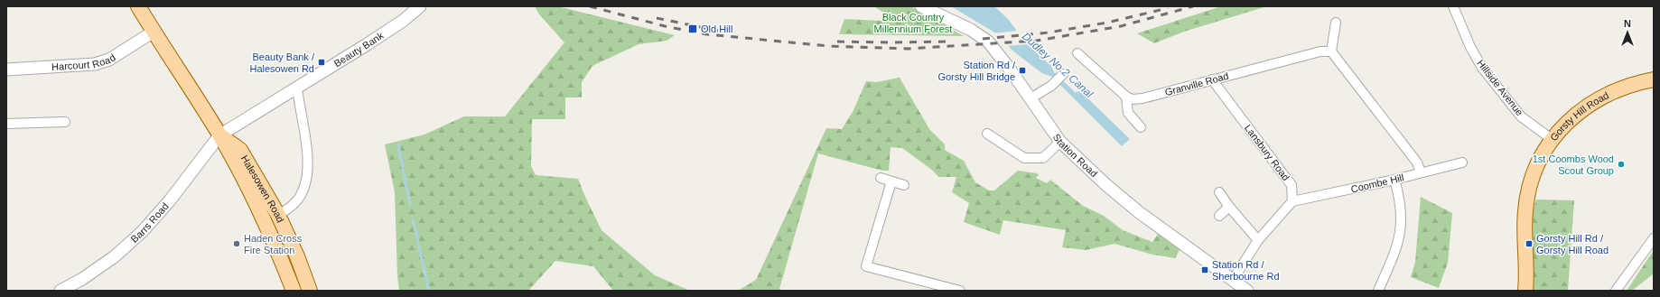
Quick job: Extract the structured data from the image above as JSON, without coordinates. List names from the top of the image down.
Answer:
{
  "streets": {
    "main road": ["Gorsty Hill Road", "Halesowen Road"],
    "street": [
      "Beauty Bank",
      "Harcourt Road",
      "Granville Road",
      "Hillside Avenue",
      "Lansbury Road",
      "Station Road",
      "Coombe Hill",
      "Barrs Road"
    ]
  },
  "crossings": [
    ["Beauty Bank", "Halesowen Road"],
    ["Beauty Bank", "Barrs Road"],
    ["Harcourt Road", "Halesowen Road"],
    ["Granville Road", "Lansbury Road"],
    ["Hillside Avenue", "Gorsty Hill Road"],
    ["Lansbury Road", "Coombe Hill"],
    ["Halesowen Road", "Barrs Road"]
  ],
  "water": ["Dudley No.2 Canal"],
  "parks": ["Black Country Millennium Forest"],
  "places": {
    "transit": [
      "Old Hill",
      "Beauty Bank / Halesowen Rd",
      "Station Rd / Gorsty Hill Bridge",
      "Gorsty Hill Rd / Gorsty Hill Road",
      "Station Rd / Sherbourne Rd"
    ],
    "other": ["1st Coombs Wood Scout Group", "Haden Cross Fire Station"]
  },
  "north": "top"
}
